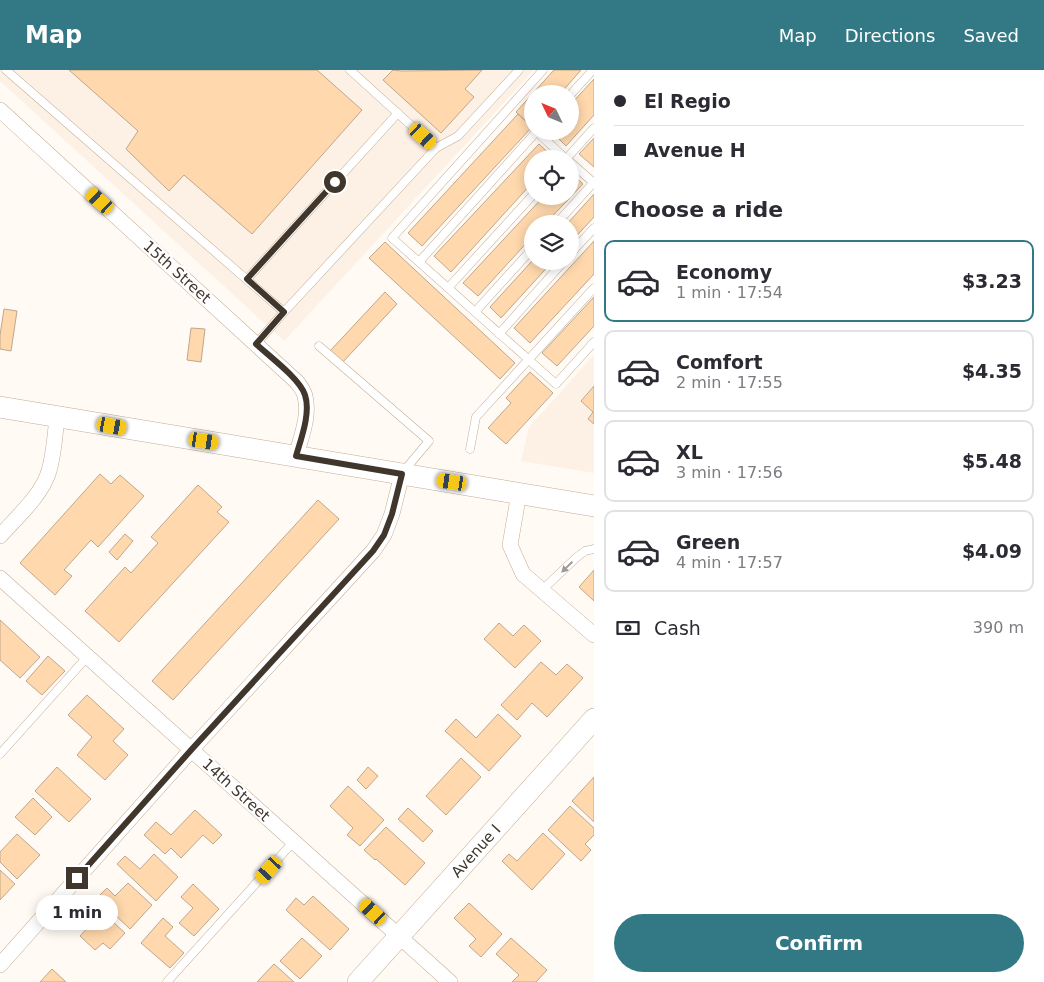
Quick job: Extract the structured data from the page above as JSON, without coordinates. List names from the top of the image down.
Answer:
{
  "streets": {
    "main road": ["Avenue I"],
    "street": ["15th Street", "14th Street"]
  },
  "crossings": [
    ["14th Street", "Avenue I"]
  ],
  "north": "top left",
  "page": {
    "header": "Map",
    "nav": ["Map", "Directions", "Saved"],
    "banner": ["El Regio", "Avenue H"],
    "heading": "Choose a ride",
    "list": [
      {
        "name": "Economy",
        "note": "1 min · 17:54",
        "value": "$3.23"
      },
      {
        "name": "Comfort",
        "note": "2 min · 17:55",
        "value": "$4.35"
      },
      {
        "name": "XL",
        "note": "3 min · 17:56",
        "value": "$5.48"
      },
      {
        "name": "Green",
        "note": "4 min · 17:57",
        "value": "$4.09"
      }
    ],
    "pay": ["Cash", "390 m"],
    "bubble": "1 min",
    "buttons": "Confirm"
  }
}
